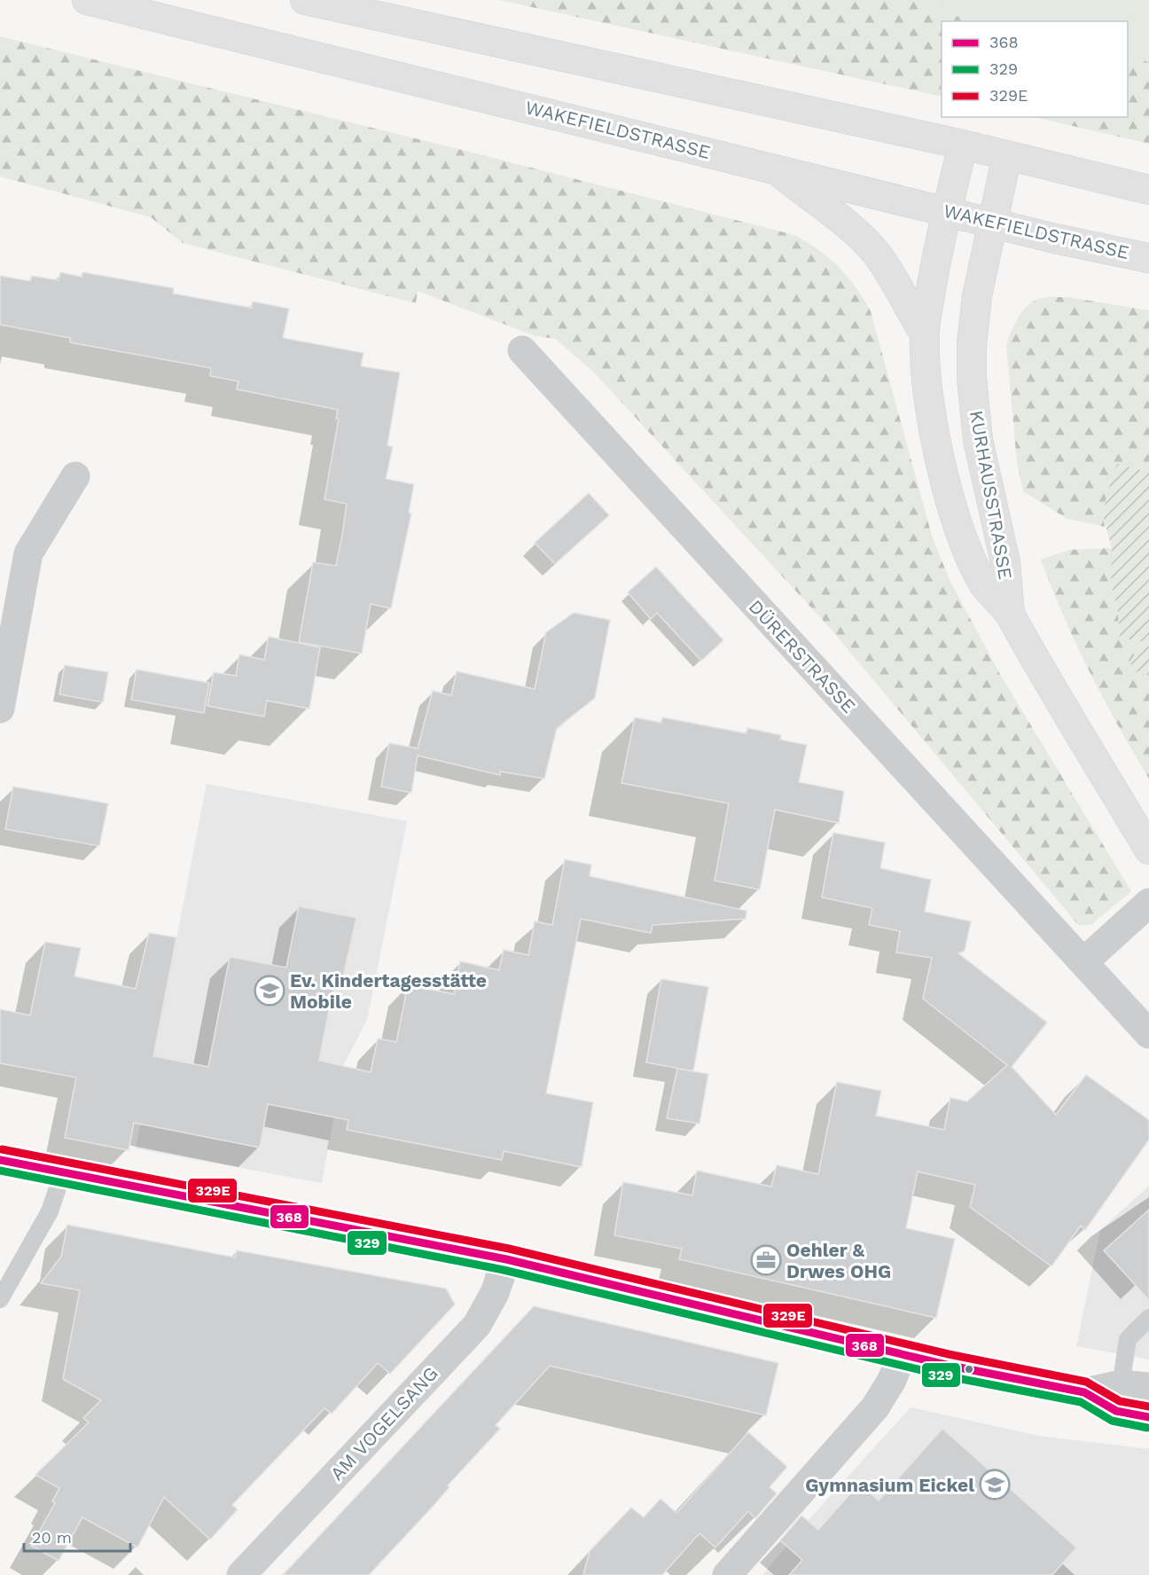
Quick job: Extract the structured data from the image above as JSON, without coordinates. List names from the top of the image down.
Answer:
{
  "streets": {
    "main road": ["WAKEFIELDSTRASSE", "KURHAUSSTRASSE"],
    "street": ["DÜRERSTRASSE", "AM VOGELSANG"]
  },
  "crossings": [
    ["WAKEFIELDSTRASSE", "KURHAUSSTRASSE"]
  ],
  "places": {
    "school or university": ["Ev. Kindertagesstätte Mobile", "Gymnasium Eickel"],
    "office": ["Oehler & Drwes OHG"]
  },
  "lines": ["transit line 329E", "transit line 368", "transit line 329"],
  "legend": ["368", "329", "329E"],
  "scale_bar": "20 m"
}
